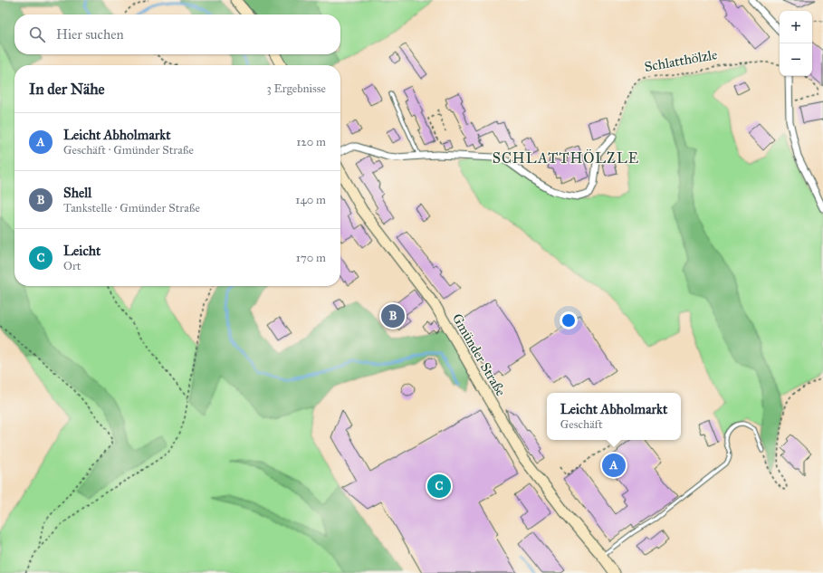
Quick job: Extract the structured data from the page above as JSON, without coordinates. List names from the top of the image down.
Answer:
{
  "streets": {
    "street": ["Gmünder Straße"],
    "path": ["Schlatthölzle"]
  },
  "districts": ["SCHLATTHÖLZLE"],
  "page": {
    "map_buttons": ["+", "−"],
    "search": "Hier suchen",
    "heading": ["In der Nähe", "3 Ergebnisse"],
    "list": [
      {
        "mark": "A",
        "name": "Leicht Abholmarkt",
        "note": "Geschäft · Gmünder Straße",
        "value": "120 m"
      },
      {
        "mark": "B",
        "name": "Shell",
        "note": "Tankstelle · Gmünder Straße",
        "value": "140 m"
      },
      {
        "mark": "C",
        "name": "Leicht",
        "note": "Ort",
        "value": "170 m"
      }
    ],
    "pins": ["B", "A", "C"],
    "popup": ["Leicht Abholmarkt", "Geschäft"]
  }
}
